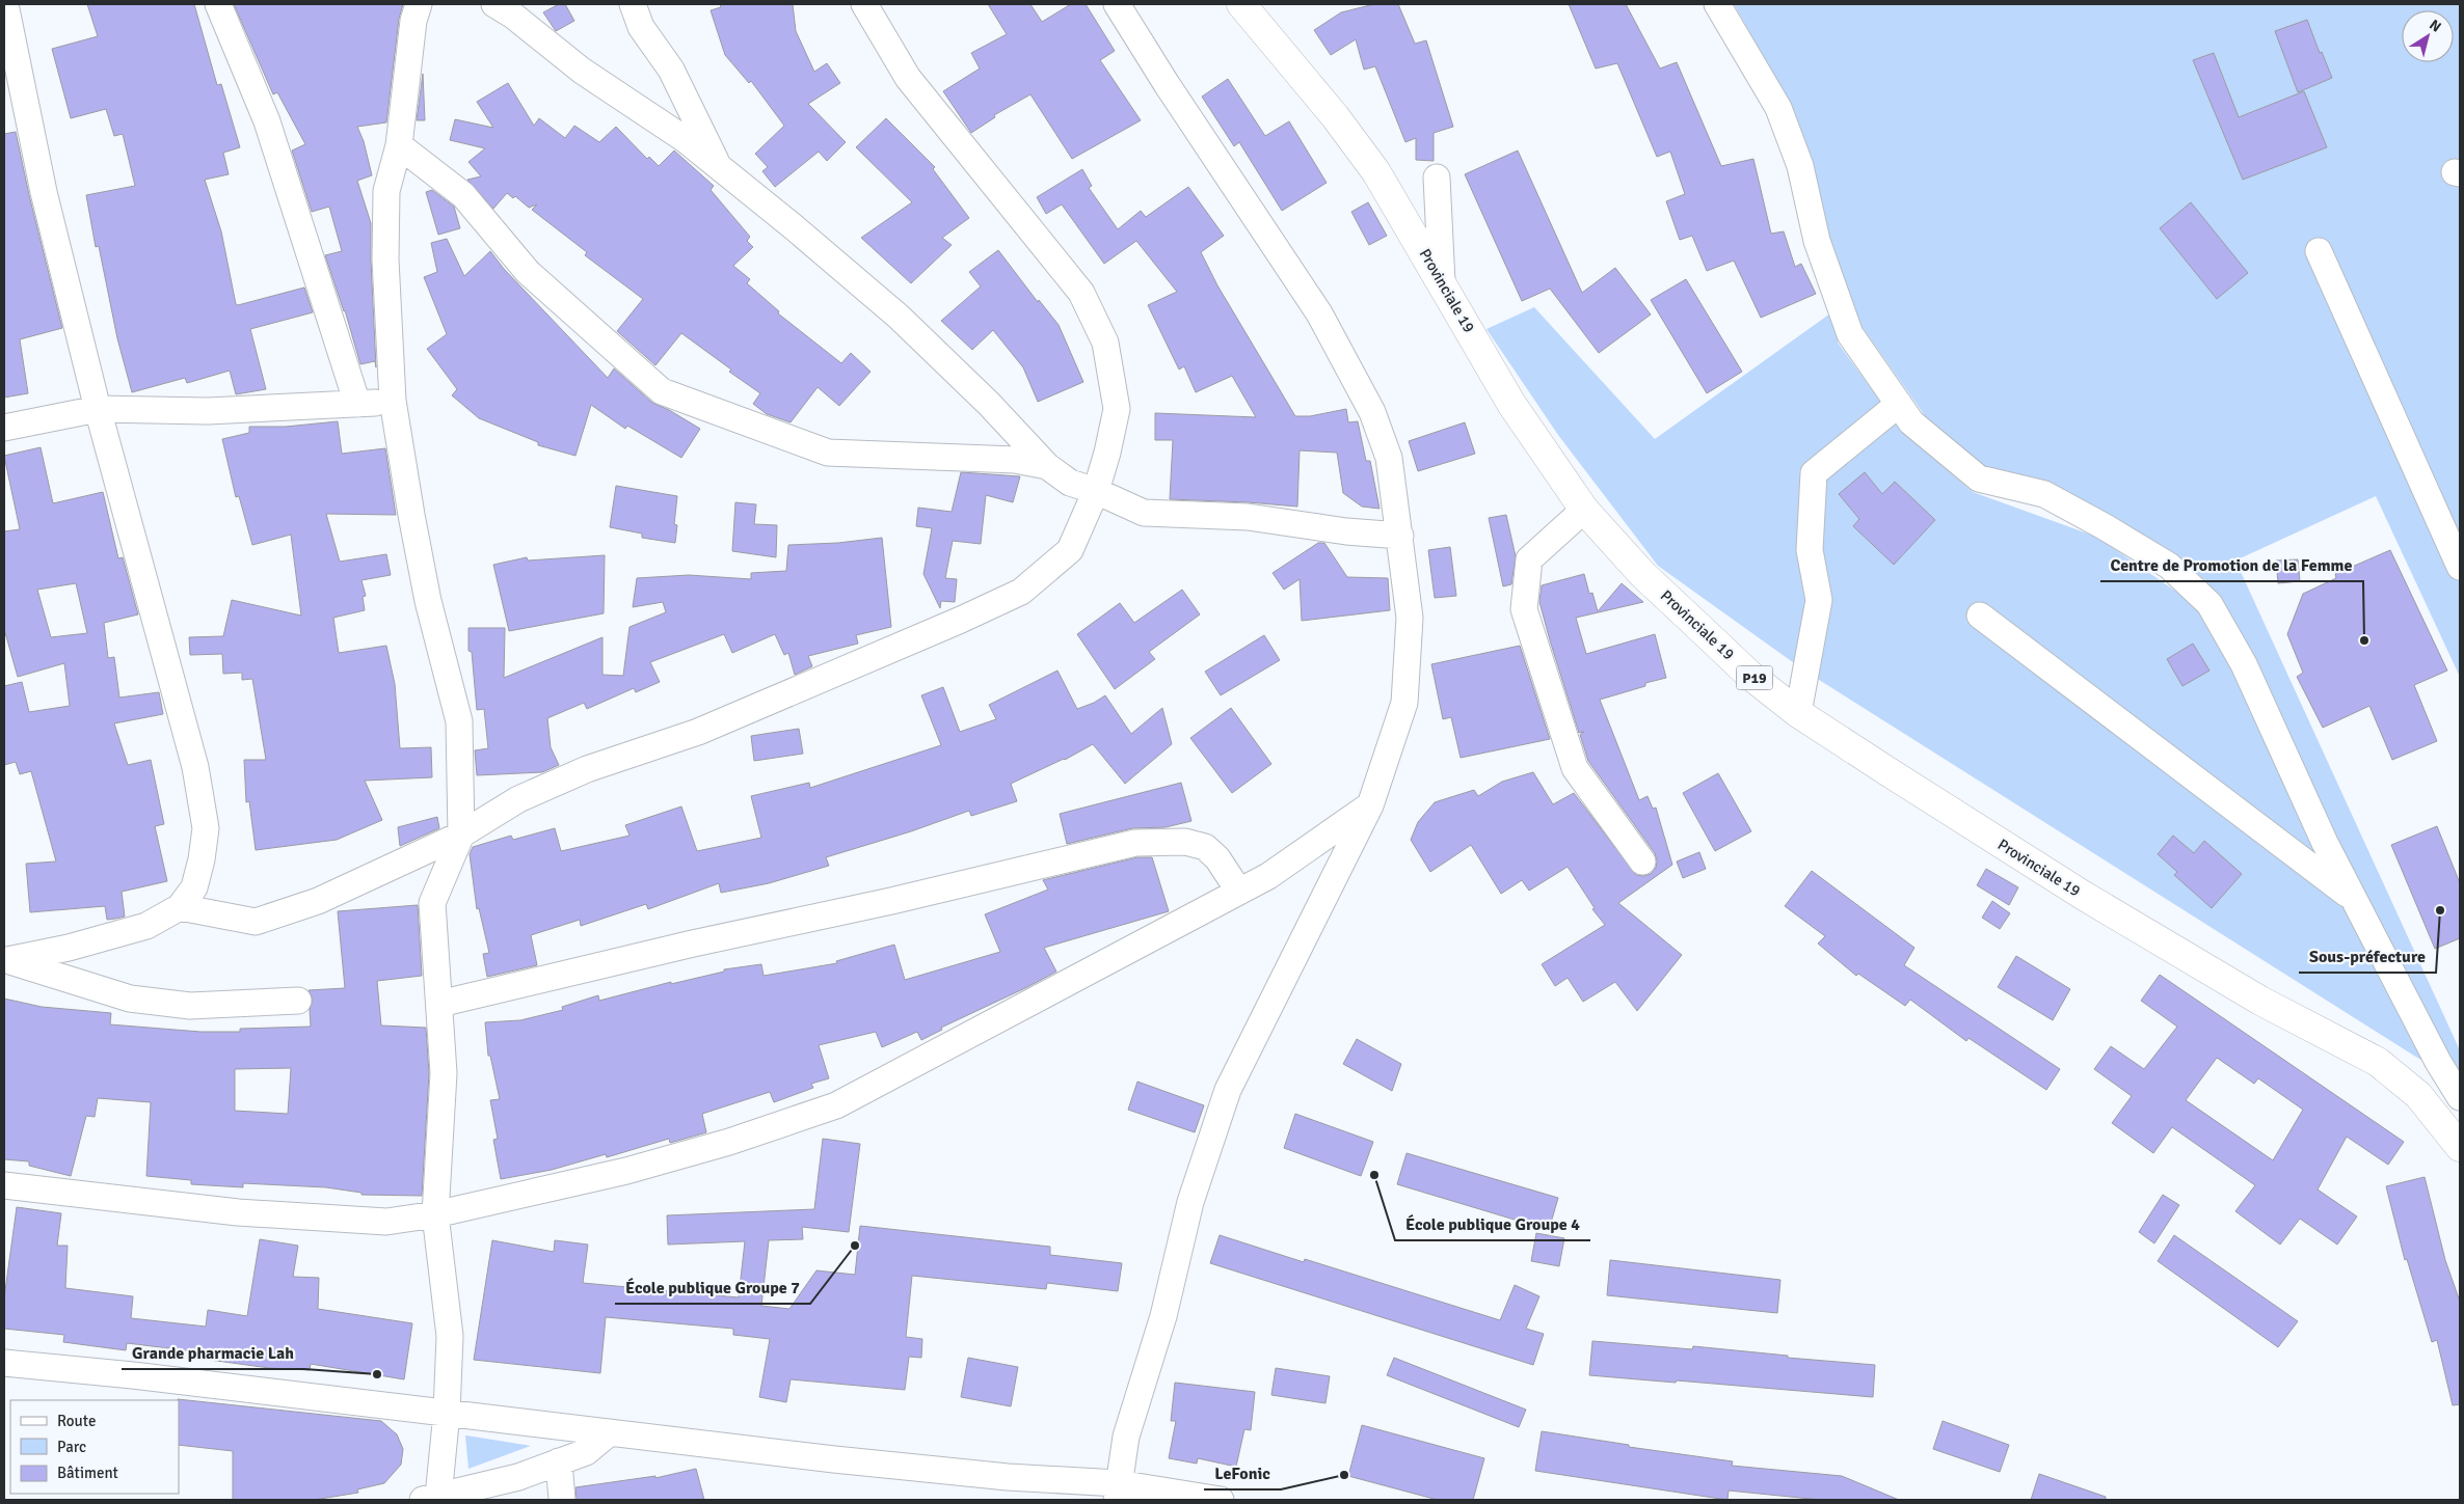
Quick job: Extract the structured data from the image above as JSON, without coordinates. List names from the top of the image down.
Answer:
{
  "streets": {
    "main road": ["Provinciale 19", "P19"]
  },
  "places": [
    "Centre de Promotion de la Femme",
    "Sous-préfecture",
    "École publique Groupe 4",
    "École publique Groupe 7",
    "Grande pharmacie Lah",
    "LeFonic"
  ],
  "legend": ["Route", "Parc", "Bâtiment"],
  "north": "top right"
}
